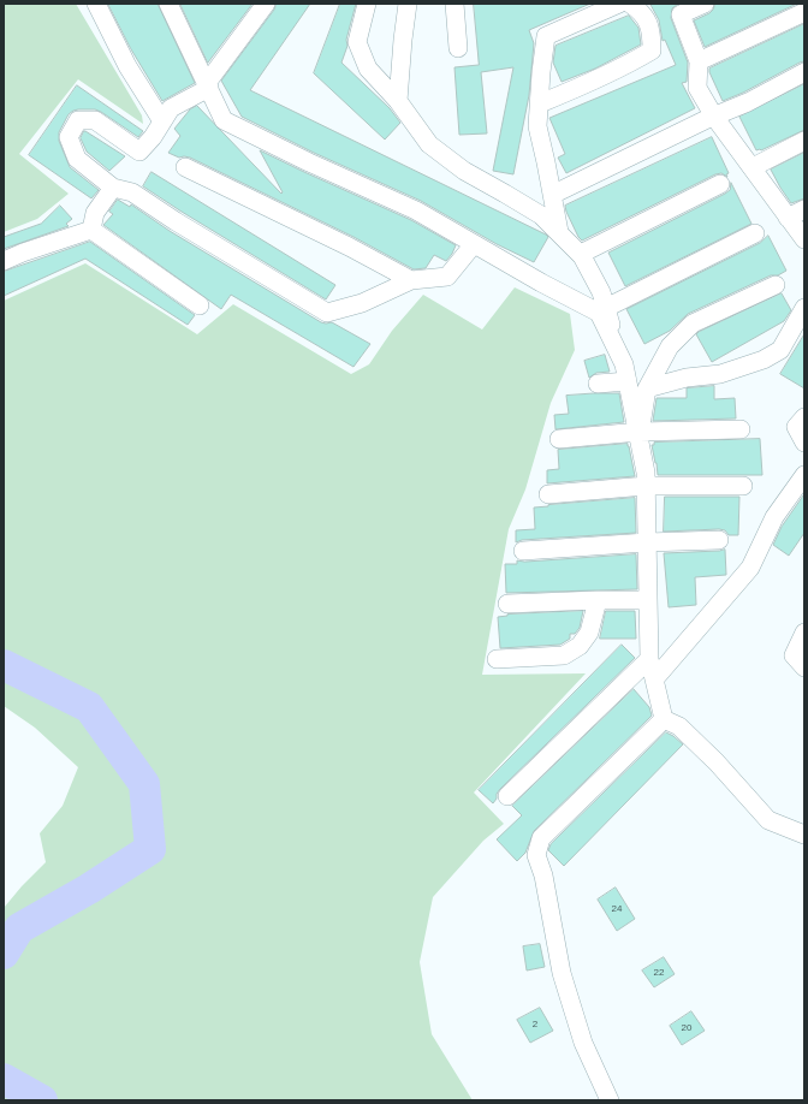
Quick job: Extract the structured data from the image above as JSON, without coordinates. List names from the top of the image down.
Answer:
{
  "house_numbers": [
    "24",
    "22",
    "2",
    "20"
  ]
}
